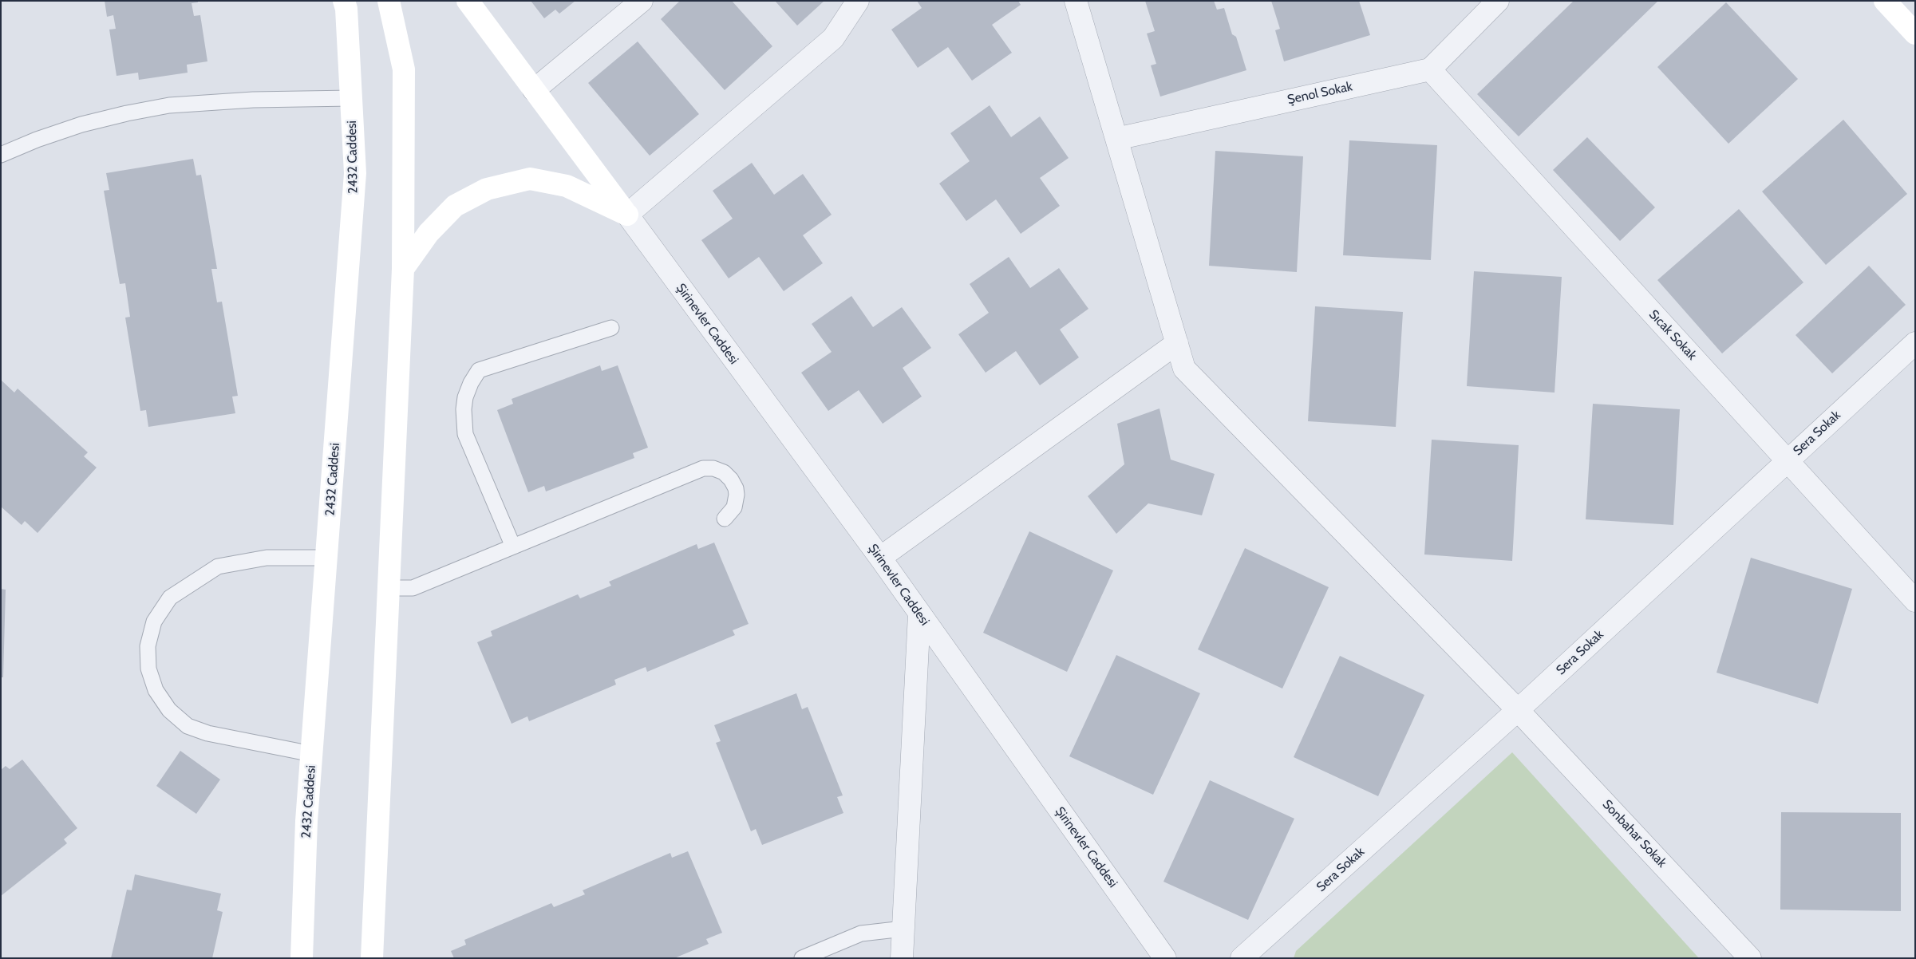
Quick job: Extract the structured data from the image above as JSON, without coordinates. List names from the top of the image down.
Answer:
{
  "streets": {
    "street": [
      "Şenol Sokak",
      "2432 Caddesi",
      "Şirinevler Caddesi",
      "Sıcak Sokak",
      "Sera Sokak",
      "Sonbahar Sokak"
    ]
  },
  "crossings": [
    ["Şenol Sokak", "Sıcak Sokak"],
    ["Şenol Sokak", "Sonbahar Sokak"],
    ["Sıcak Sokak", "Sera Sokak"],
    ["Sera Sokak", "Sonbahar Sokak"]
  ]
}
